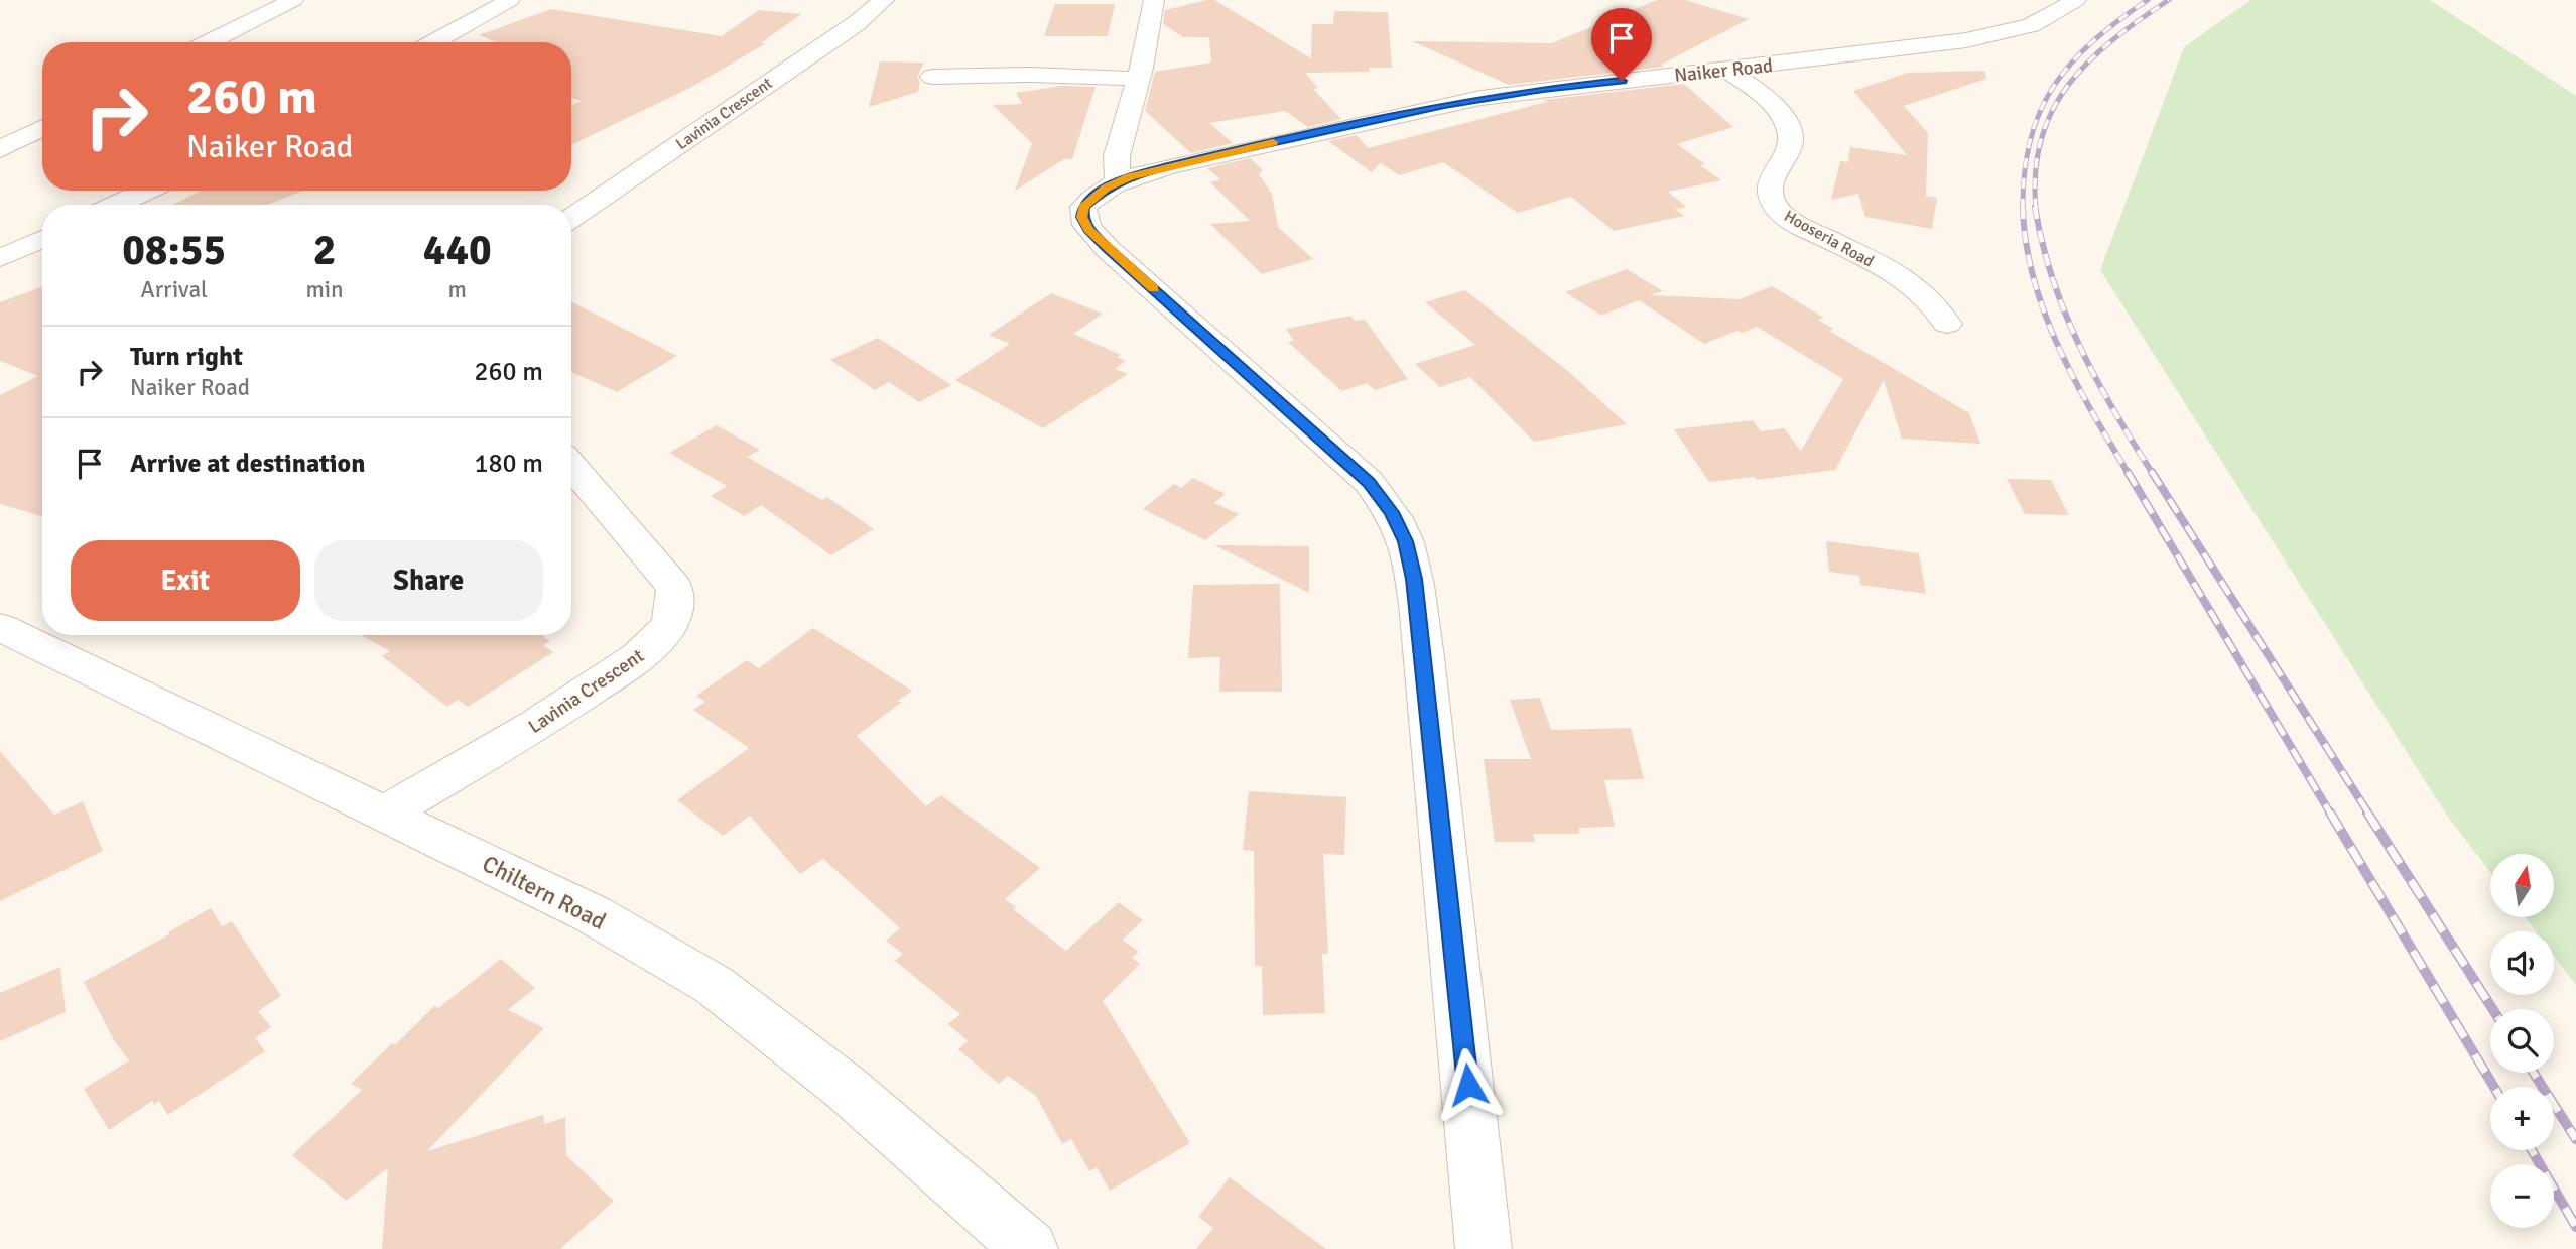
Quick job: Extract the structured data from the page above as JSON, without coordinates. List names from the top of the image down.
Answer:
{
  "streets": {
    "street": [
      "Naiker Road",
      "Lavinia Crescent",
      "Hooseria Road",
      "Chiltern Road"
    ]
  },
  "crossings": [
    ["Naiker Road", "Hooseria Road"],
    ["Lavinia Crescent", "Chiltern Road"]
  ],
  "north": "top",
  "page": {
    "turn": ["260 m", "Naiker Road"],
    "eta": [
      "08:55",
      "Arrival",
      "2",
      "min",
      "440",
      "m"
    ],
    "list": [
      {
        "name": "Turn right",
        "note": "Naiker Road",
        "value": "260 m"
      },
      {
        "name": "Arrive at destination",
        "value": "180 m"
      }
    ],
    "buttons": ["Exit", "Share"],
    "map_buttons": ["+", "−"]
  }
}
